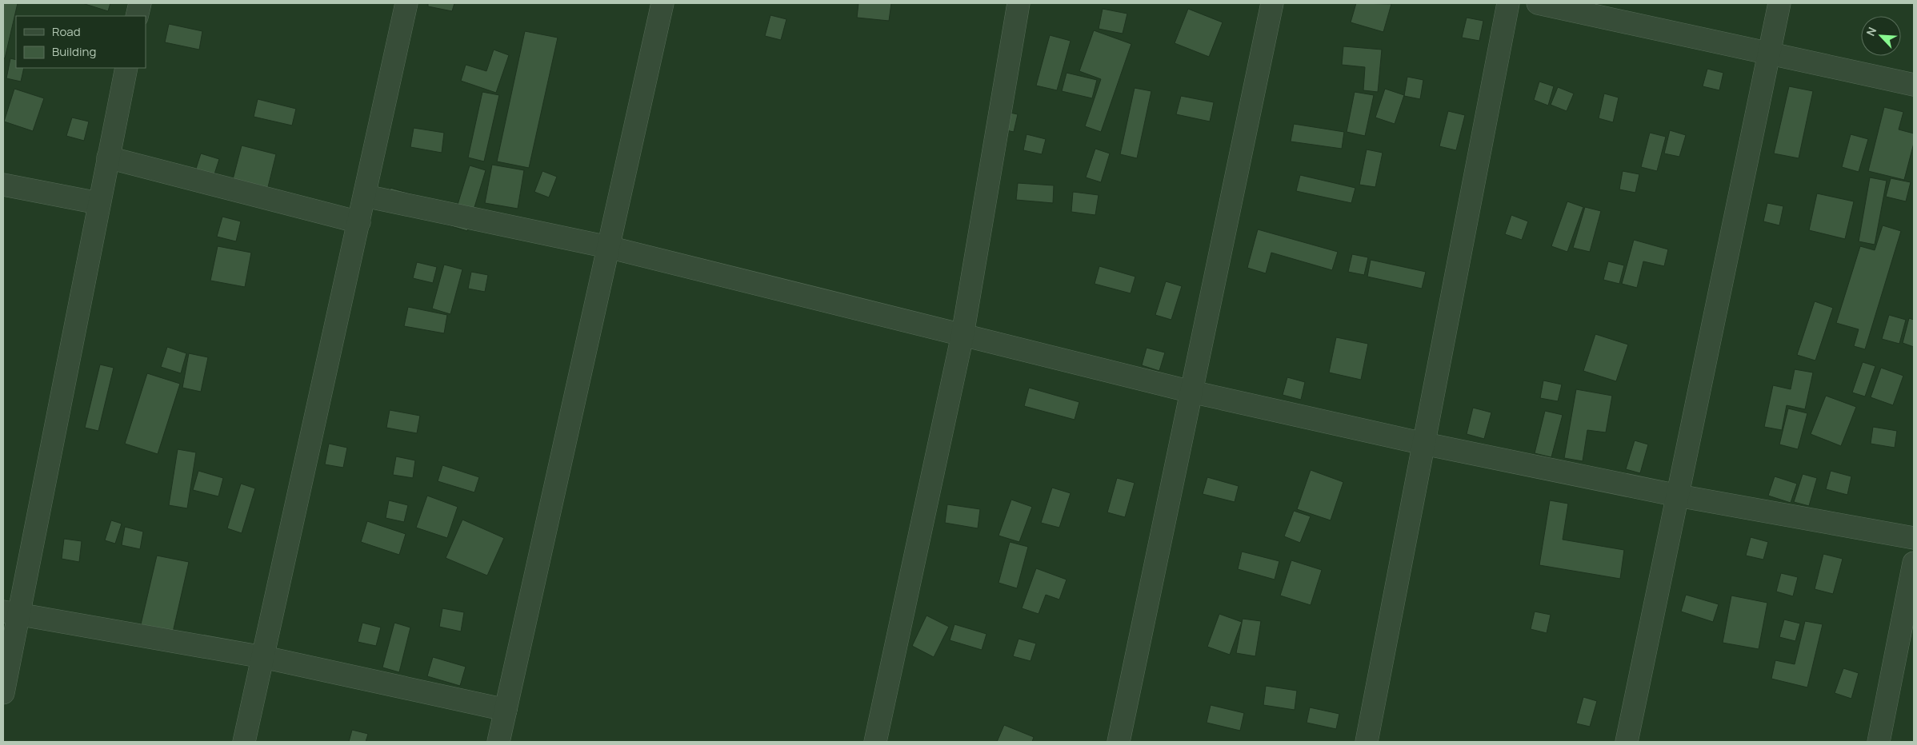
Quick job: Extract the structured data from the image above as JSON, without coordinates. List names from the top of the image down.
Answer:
{
  "legend": ["Road", "Building"],
  "north": "top left"
}
